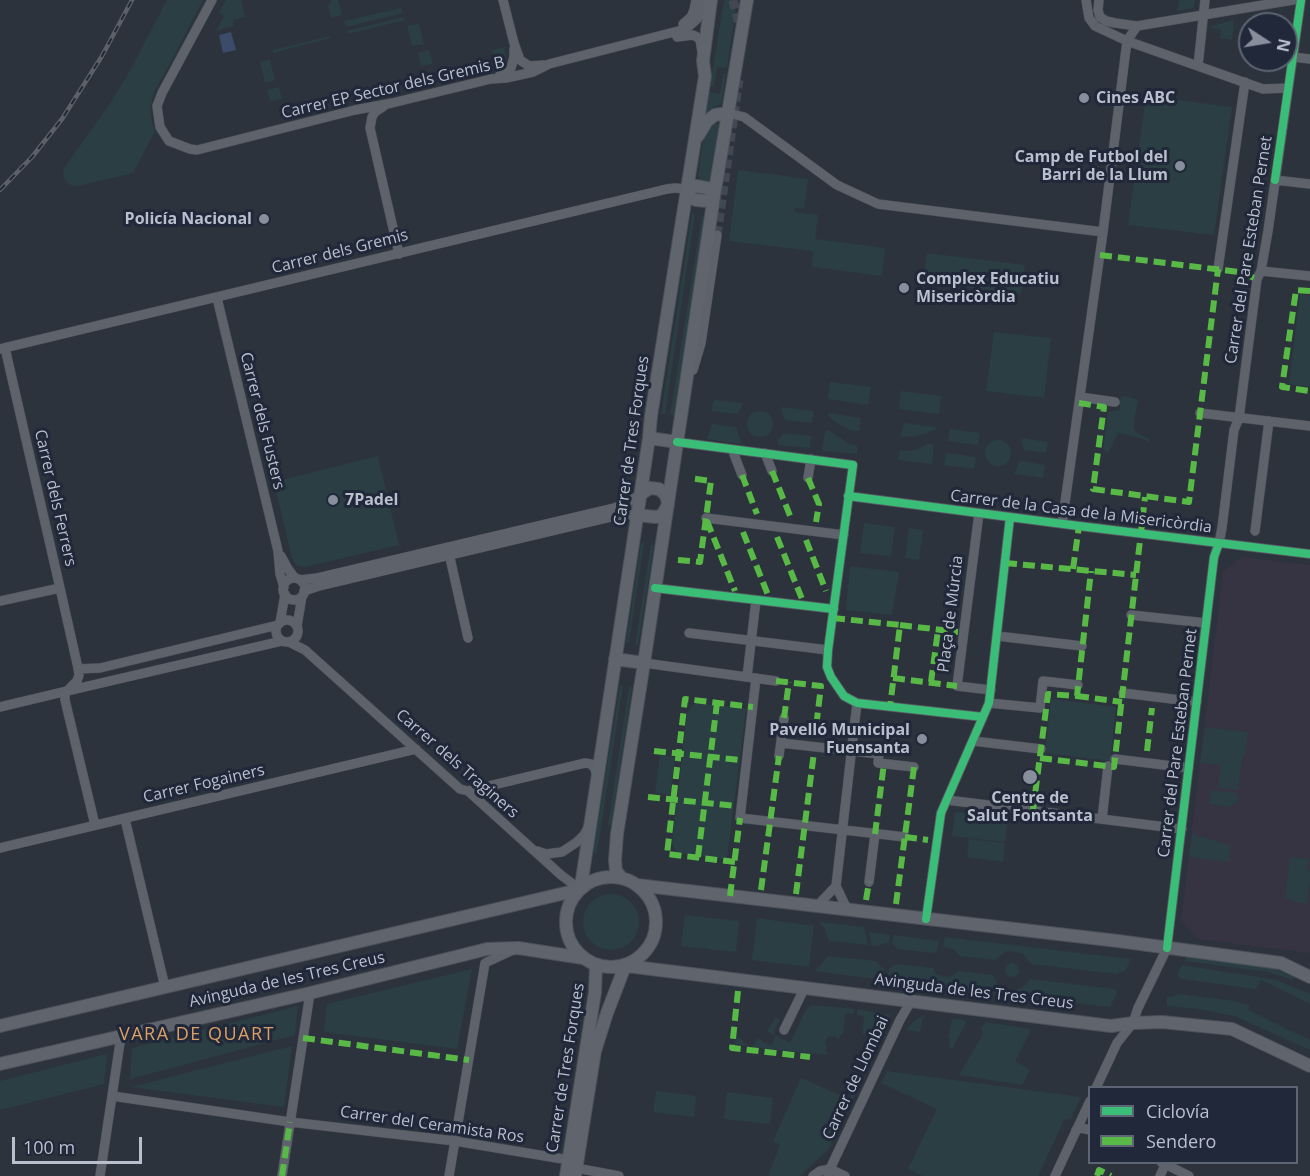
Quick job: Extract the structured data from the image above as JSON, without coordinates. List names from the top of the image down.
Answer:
{
  "streets": {
    "main road": ["Carrer de Tres Forques", "Avinguda de les Tres Creus"],
    "street": [
      "Carrer EP Sector dels Gremis B",
      "Carrer del Pare Esteban Pernet",
      "Carrer dels Gremis",
      "Carrer dels Fusters",
      "Carrer dels Ferrers",
      "Carrer de la Casa de la Misericòrdia",
      "Plaça de Múrcia",
      "Carrer dels Traginers",
      "Carrer Fogainers",
      "Carrer de Llombai",
      "Carrer del Ceramista Ros"
    ]
  },
  "crossings": [
    ["Carrer del Pare Esteban Pernet", "Carrer de la Casa de la Misericòrdia"],
    ["Carrer del Pare Esteban Pernet", "Avinguda de les Tres Creus"],
    ["Carrer dels Gremis", "Carrer dels Fusters"],
    ["Carrer dels Gremis", "Carrer de Tres Forques"],
    ["Carrer dels Gremis", "Carrer dels Ferrers"],
    ["Carrer dels Fusters", "Carrer dels Traginers"],
    ["Carrer de Tres Forques", "Carrer dels Traginers"],
    ["Carrer de Tres Forques", "Avinguda de les Tres Creus"],
    ["Carrer de Tres Forques", "Carrer del Ceramista Ros"],
    ["Carrer de la Casa de la Misericòrdia", "Plaça de Múrcia"],
    ["Carrer dels Traginers", "Carrer Fogainers"],
    ["Carrer dels Traginers", "Avinguda de les Tres Creus"],
    ["Avinguda de les Tres Creus", "Carrer de Llombai"]
  ],
  "districts": ["VARA DE QUART"],
  "places": [
    "Cines ABC",
    "Camp de Futbol del Barri de la Llum",
    "Policía Nacional",
    "Complex Educatiu Misericòrdia",
    "7Padel",
    "Pavelló Municipal Fuensanta",
    "Centre de Salut Fontsanta"
  ],
  "legend": ["Ciclovía", "Sendero"],
  "scale_bar": "100 m",
  "north": "right"
}
